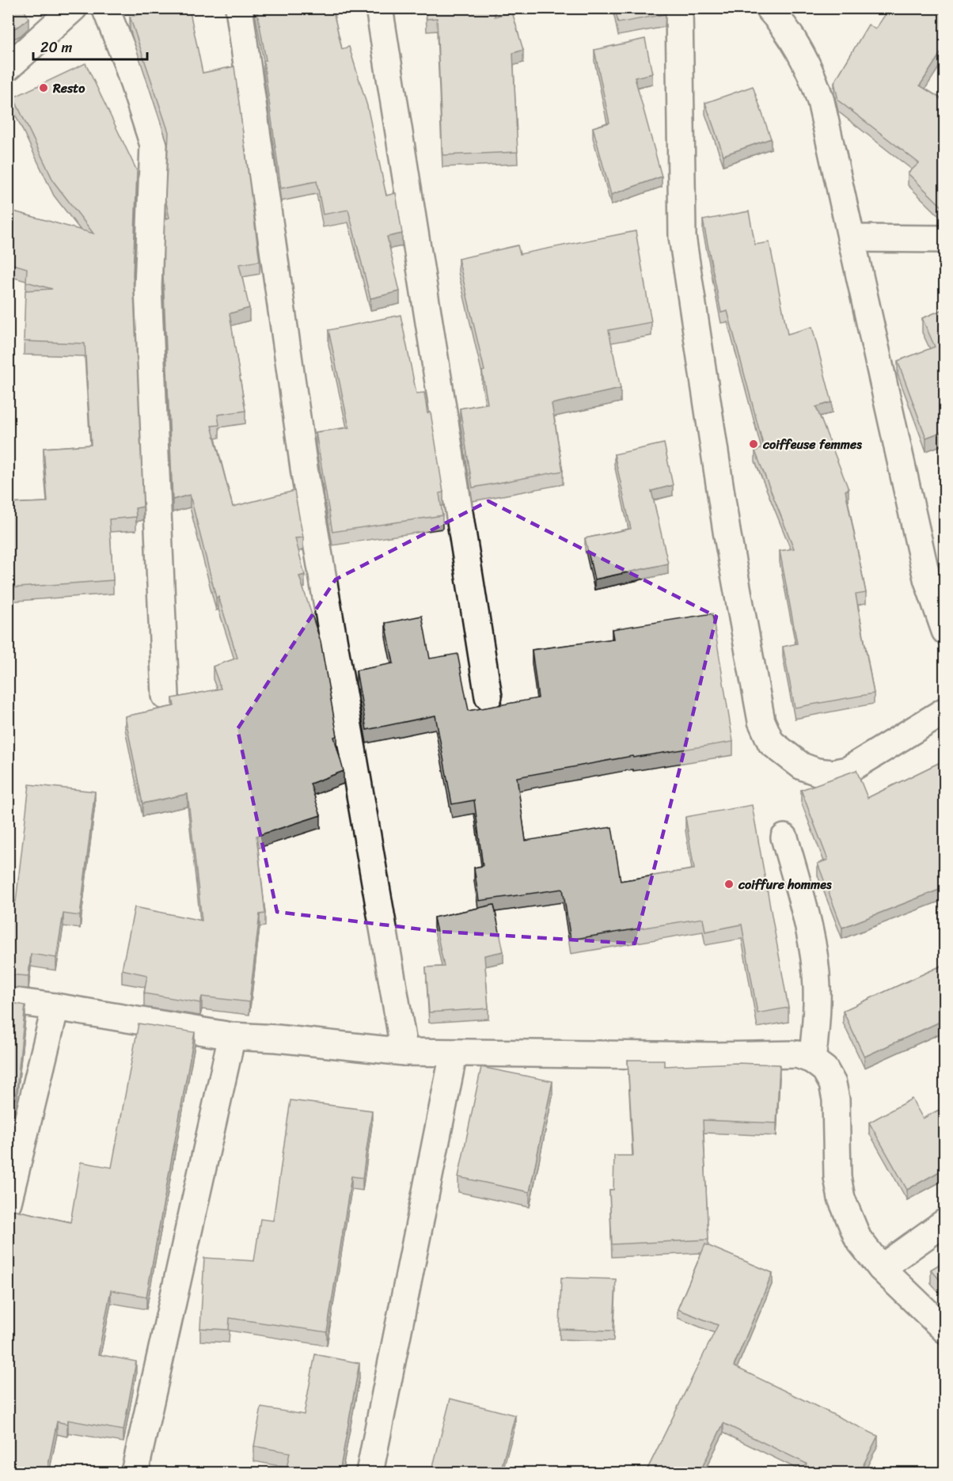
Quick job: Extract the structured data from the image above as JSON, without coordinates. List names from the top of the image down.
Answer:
{
  "places": ["Resto", "coiffeuse femmes", "coiffure hommes"],
  "scale_bar": "20 m"
}
